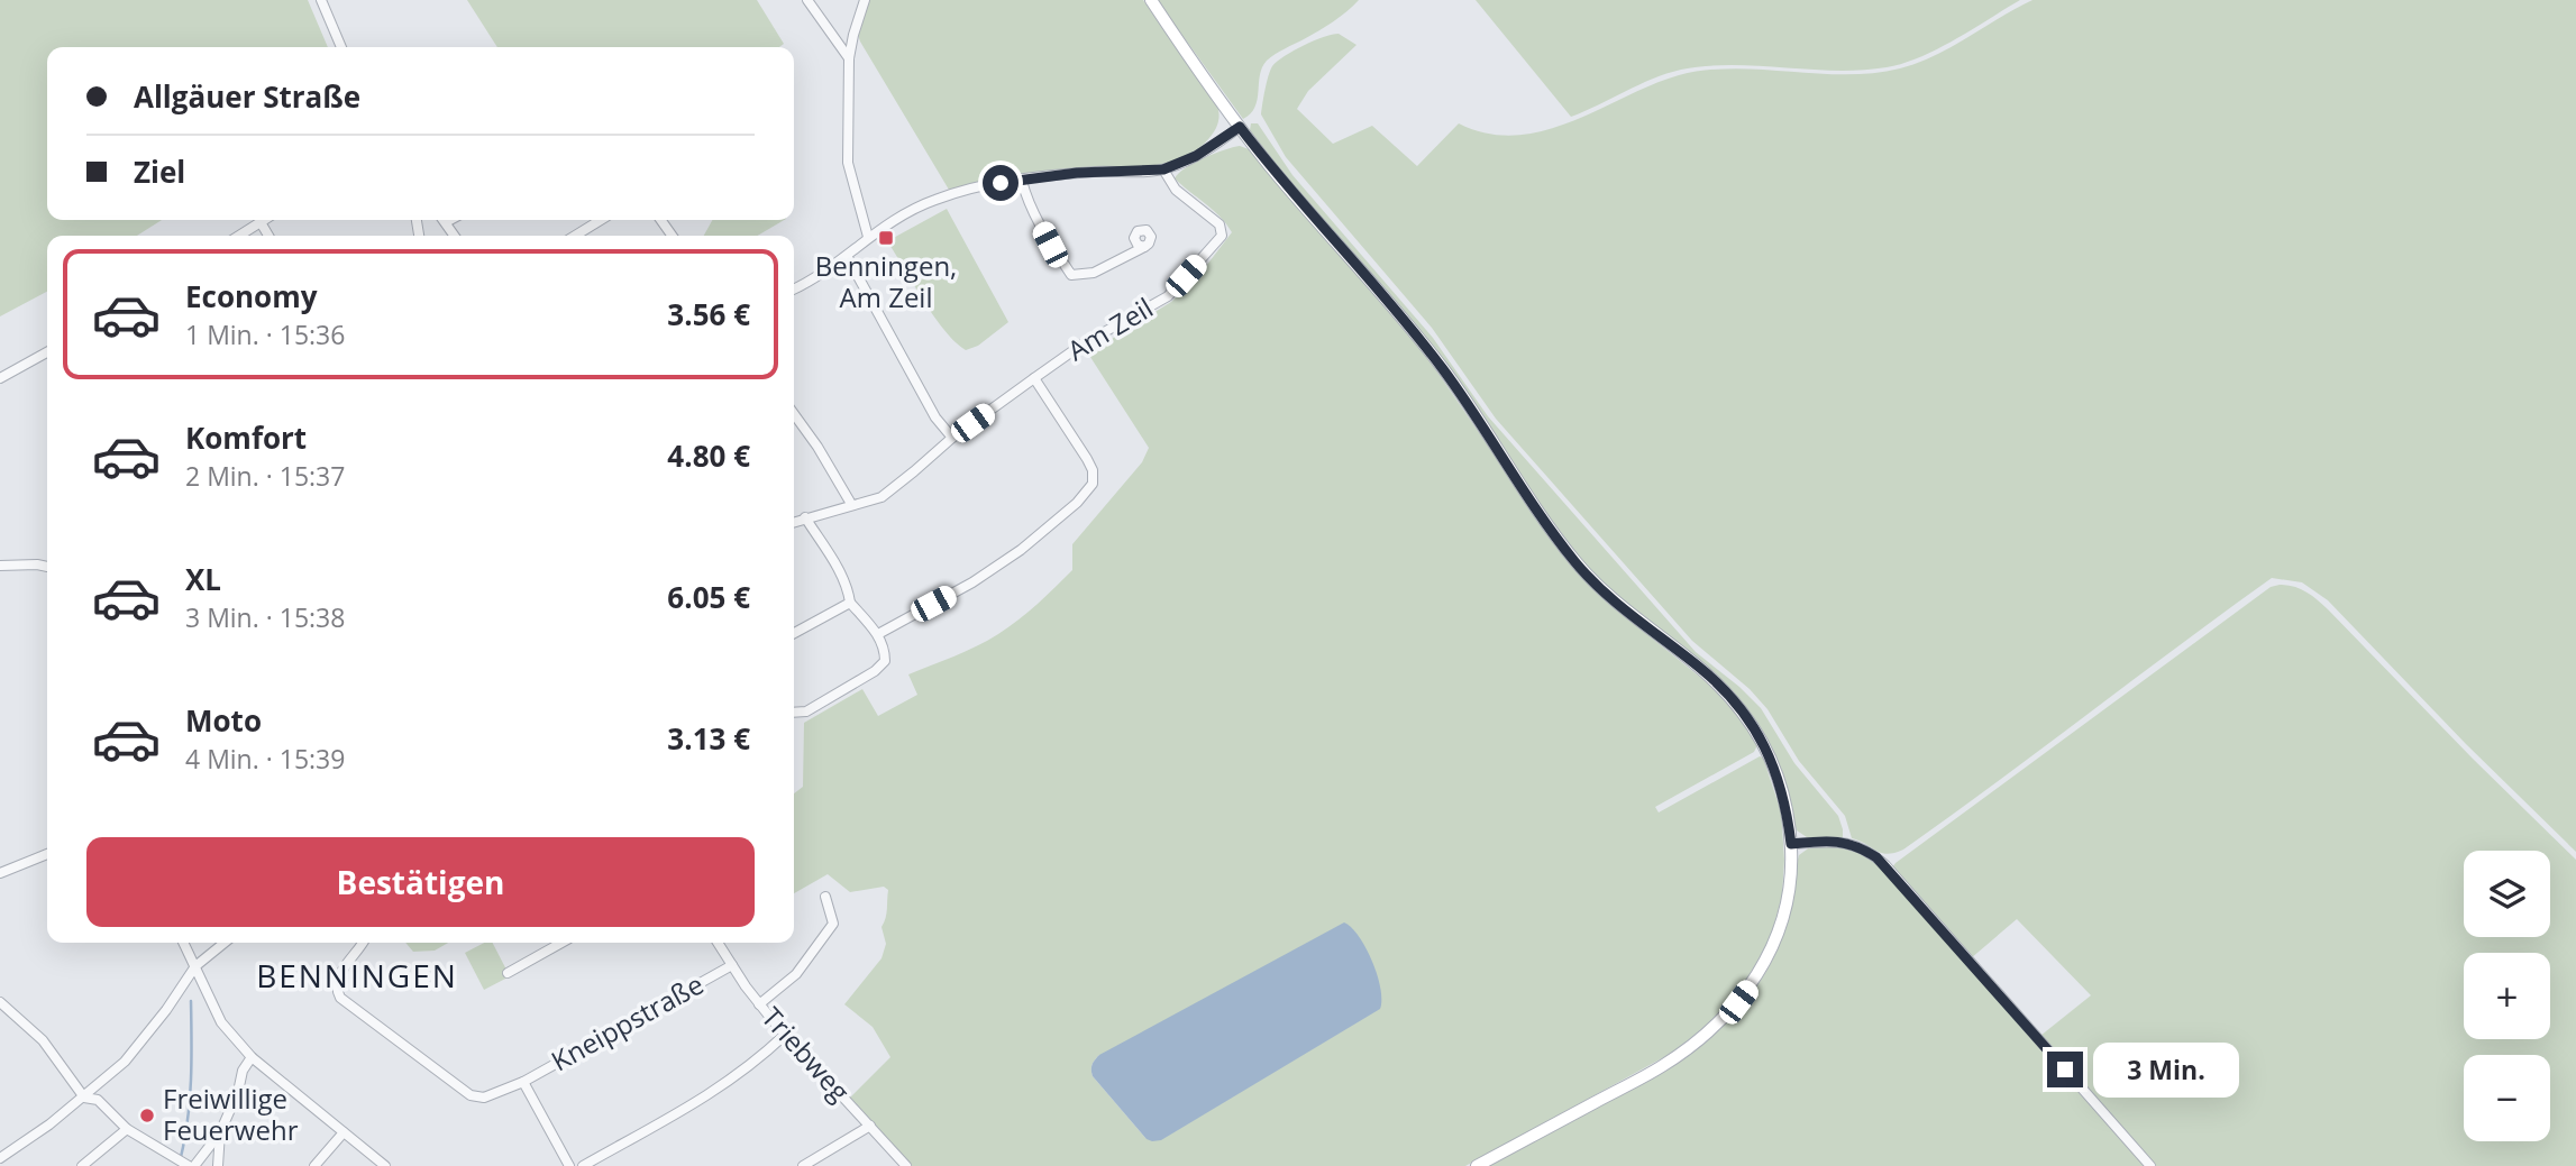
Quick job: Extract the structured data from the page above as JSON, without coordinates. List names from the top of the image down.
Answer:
{
  "streets": {
    "street": ["Am Zeil", "Kneippstraße", "Triebweg"]
  },
  "crossings": [
    ["Kneippstraße", "Triebweg"]
  ],
  "districts": ["BENNINGEN"],
  "places": {
    "transit": ["Benningen, Am Zeil"],
    "other": ["Freiwillige Feuerwehr"]
  },
  "page": {
    "banner": ["Allgäuer Straße", "Ziel"],
    "list": [
      {
        "name": "Economy",
        "note": "1 Min. · 15:36",
        "value": "3.56 €"
      },
      {
        "name": "Komfort",
        "note": "2 Min. · 15:37",
        "value": "4.80 €"
      },
      {
        "name": "XL",
        "note": "3 Min. · 15:38",
        "value": "6.05 €"
      },
      {
        "name": "Moto",
        "note": "4 Min. · 15:39",
        "value": "3.13 €"
      }
    ],
    "buttons": "Bestätigen",
    "map_buttons": ["+", "−"],
    "bubble": "3 Min."
  }
}
